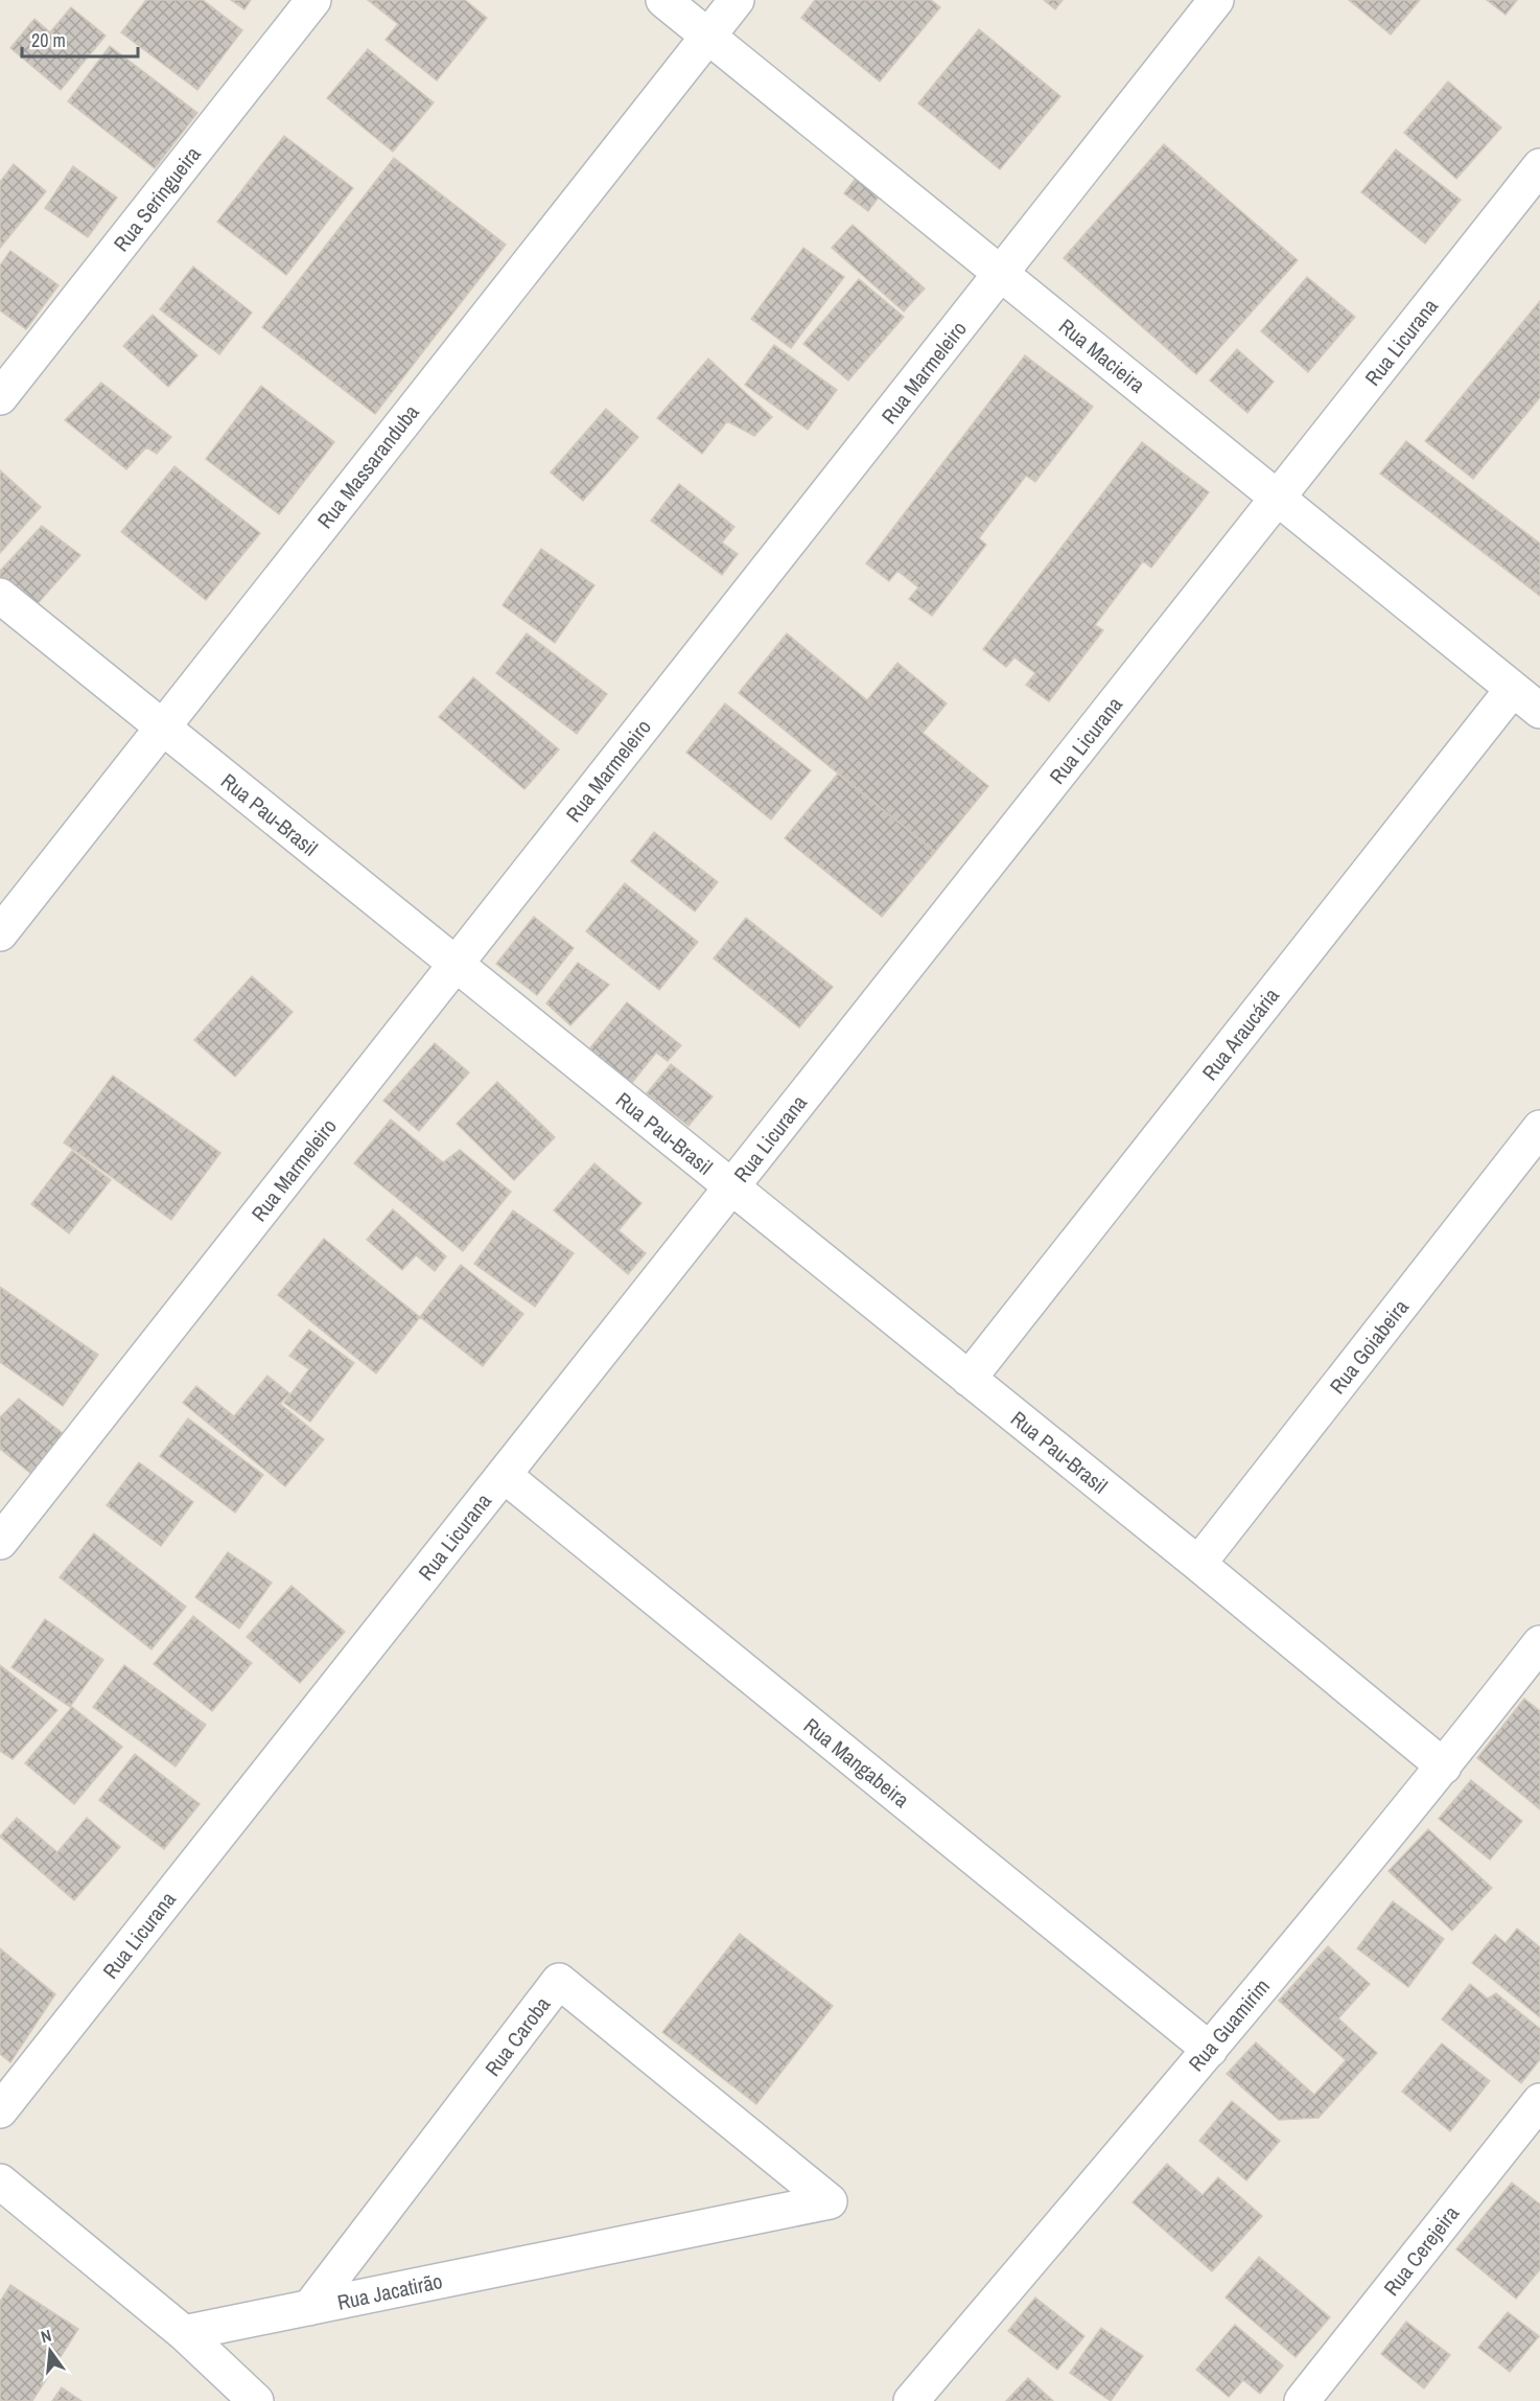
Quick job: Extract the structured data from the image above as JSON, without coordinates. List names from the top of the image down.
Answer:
{
  "streets": {
    "street": [
      "Rua Seringueira",
      "Rua Licurana",
      "Rua Macieira",
      "Rua Marmeleiro",
      "Rua Massaranduba",
      "Rua Pau-Brasil",
      "Rua Araucária",
      "Rua Goiabeira",
      "Rua Mangabeira",
      "Rua Guamirim",
      "Rua Caroba",
      "Rua Cerejeira",
      "Rua Jacatirão"
    ]
  },
  "crossings": [
    ["Rua Licurana", "Rua Macieira"],
    ["Rua Licurana", "Rua Pau-Brasil"],
    ["Rua Licurana", "Rua Mangabeira"],
    ["Rua Macieira", "Rua Marmeleiro"],
    ["Rua Macieira", "Rua Massaranduba"],
    ["Rua Macieira", "Rua Araucária"],
    ["Rua Marmeleiro", "Rua Pau-Brasil"],
    ["Rua Massaranduba", "Rua Pau-Brasil"],
    ["Rua Pau-Brasil", "Rua Araucária"],
    ["Rua Pau-Brasil", "Rua Goiabeira"],
    ["Rua Pau-Brasil", "Rua Guamirim"],
    ["Rua Mangabeira", "Rua Guamirim"],
    ["Rua Caroba", "Rua Jacatirão"]
  ],
  "scale_bar": "20 m",
  "north": "top"
}
